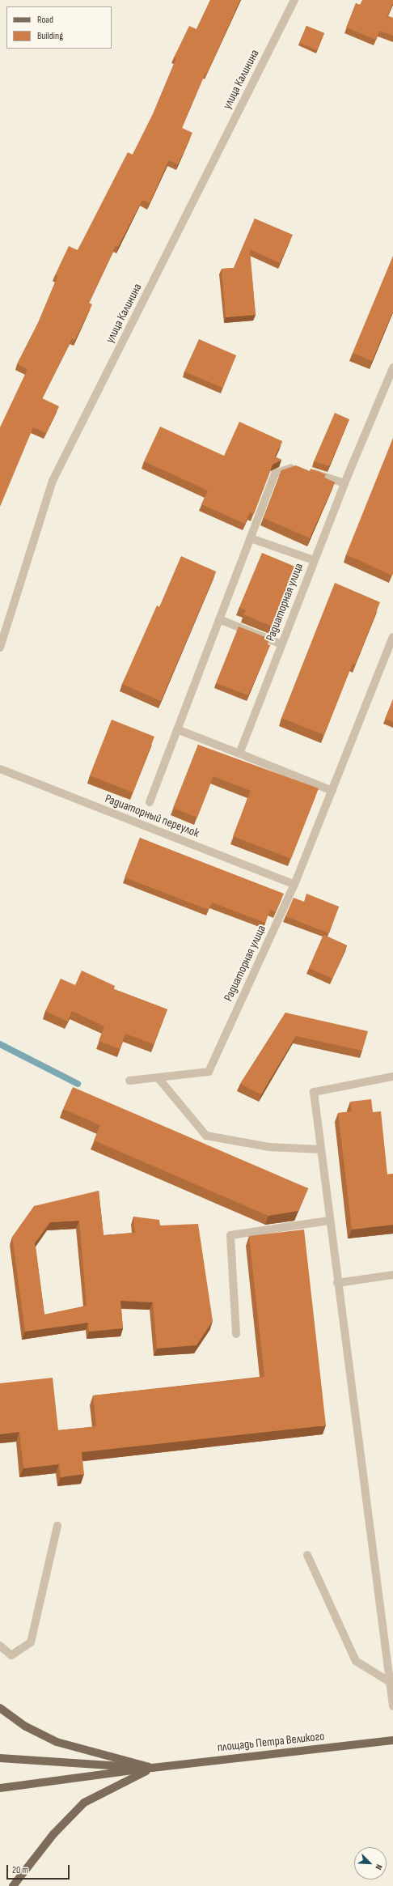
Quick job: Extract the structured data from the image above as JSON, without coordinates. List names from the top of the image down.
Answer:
{
  "streets": {
    "main road": ["площадь Петра Великого"],
    "street": ["улица Калинина", "Радиаторная улица", "Радиаторный переулок"]
  },
  "crossings": [
    ["Радиаторная улица", "Радиаторный переулок"]
  ],
  "legend": ["Road", "Building"],
  "scale_bar": "20 m",
  "north": "bottom right"
}
